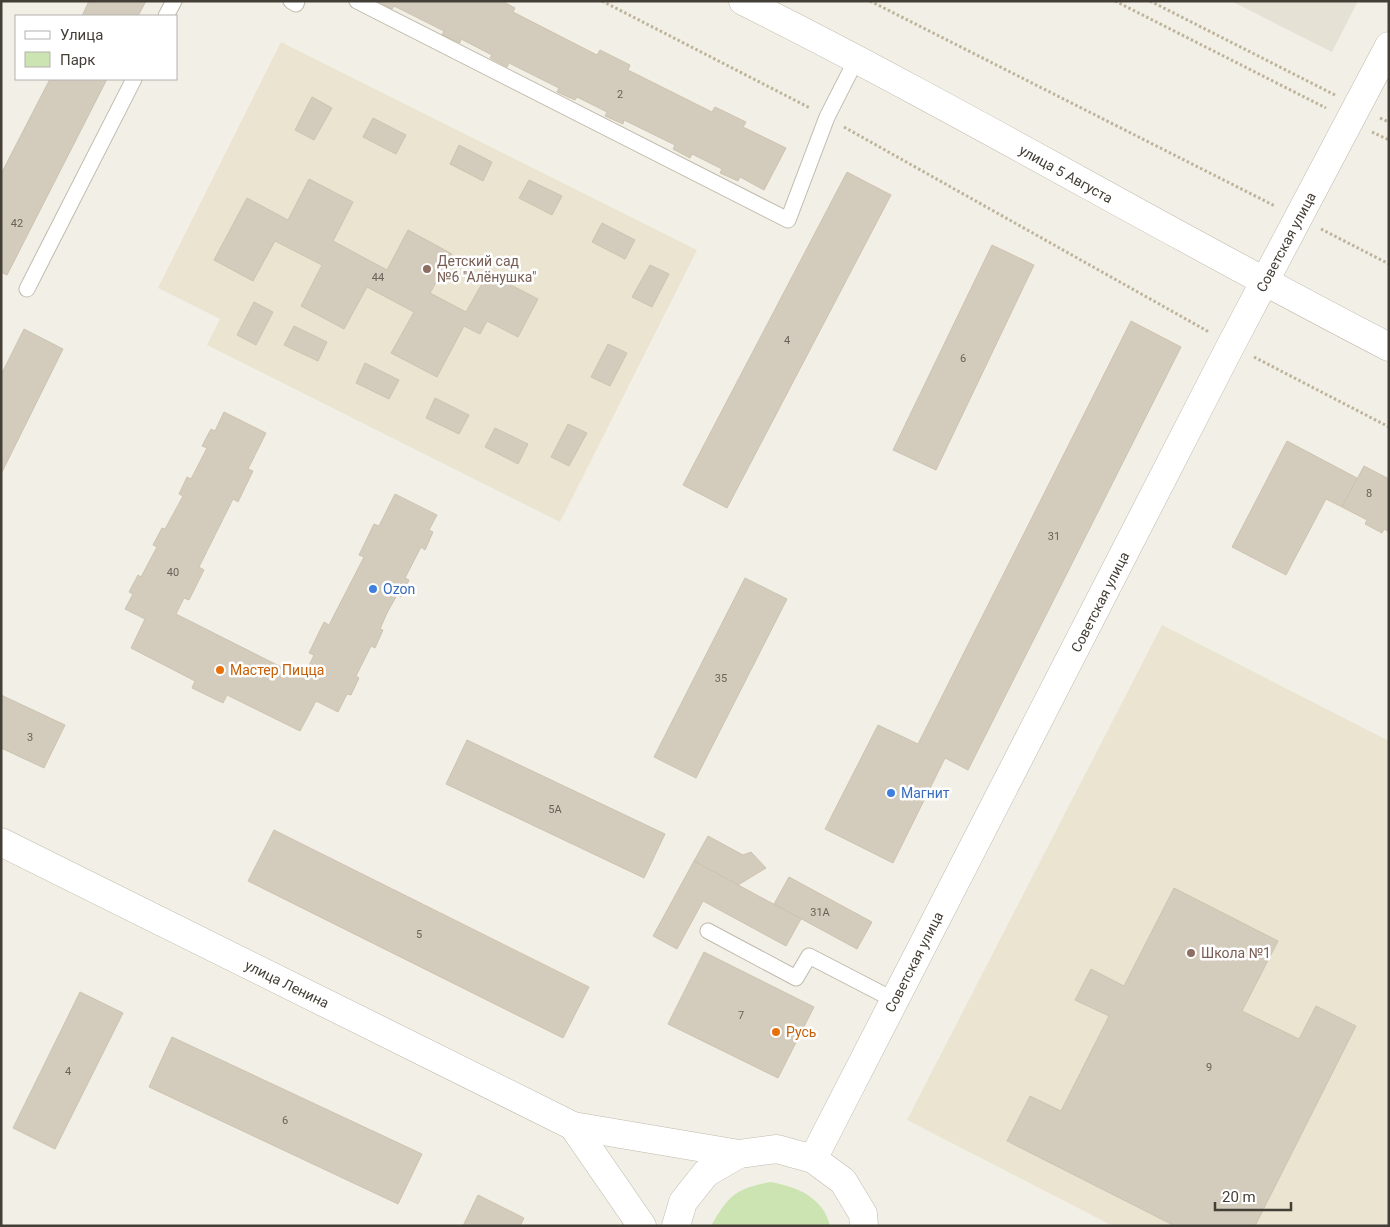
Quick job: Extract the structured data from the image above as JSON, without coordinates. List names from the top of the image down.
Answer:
{
  "streets": {
    "street": ["улица 5 Августа", "Советская улица", "улица Ленина"]
  },
  "crossings": [
    ["улица 5 Августа", "Советская улица"]
  ],
  "places": [
    "Детский сад №6 \"Алёнушка\"",
    "Ozon",
    "Мастер Пицца",
    "Магнит",
    "Школа №1",
    "Русь"
  ],
  "house_numbers": [
    "2",
    "42",
    "44",
    "4",
    "6",
    "8",
    "31",
    "40",
    "35",
    "3",
    "5А",
    "31А",
    "5",
    "7",
    "9",
    "4",
    "6"
  ],
  "legend": ["Улица", "Парк"],
  "scale_bar": "20 m"
}
